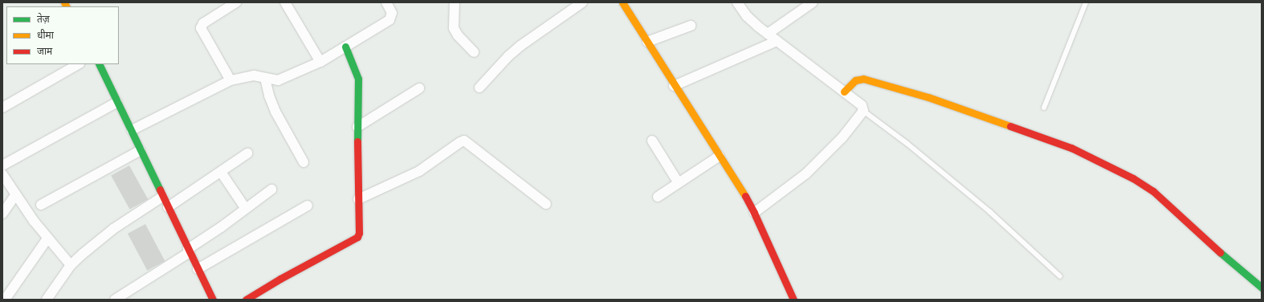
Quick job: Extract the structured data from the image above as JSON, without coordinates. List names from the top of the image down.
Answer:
{
  "legend": ["तेज़", "धीमा", "जाम"]
}
